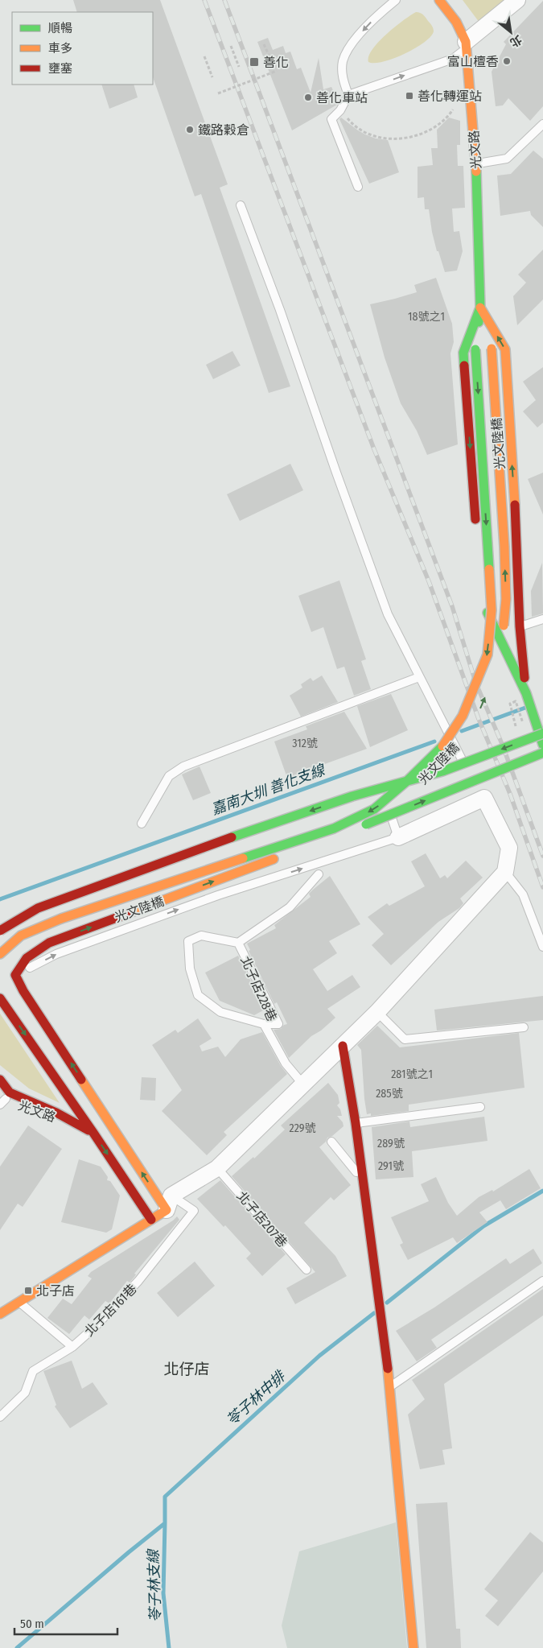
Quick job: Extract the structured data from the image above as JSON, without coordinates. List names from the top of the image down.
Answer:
{
  "streets": {
    "street": ["光文路", "光文陸橋"],
    "lane": ["北子店228巷", "北子店207巷", "北子店161巷"]
  },
  "crossings": [
    ["光文路", "光文陸橋"]
  ],
  "districts": ["北仔店"],
  "water": ["嘉南大圳 善化支線", "苓子林中排", "苓子林支線"],
  "places": {
    "other": ["富山檀香", "善化車站", "鐵路穀倉"],
    "transit": ["善化", "善化轉運站", "北子店"]
  },
  "house_numbers": [
    "18號之1",
    "312號",
    "281號之1",
    "285號",
    "229號",
    "289號",
    "291號"
  ],
  "legend": ["順暢", "車多", "壅塞"],
  "scale_bar": "50 m",
  "north": "bottom right"
}
